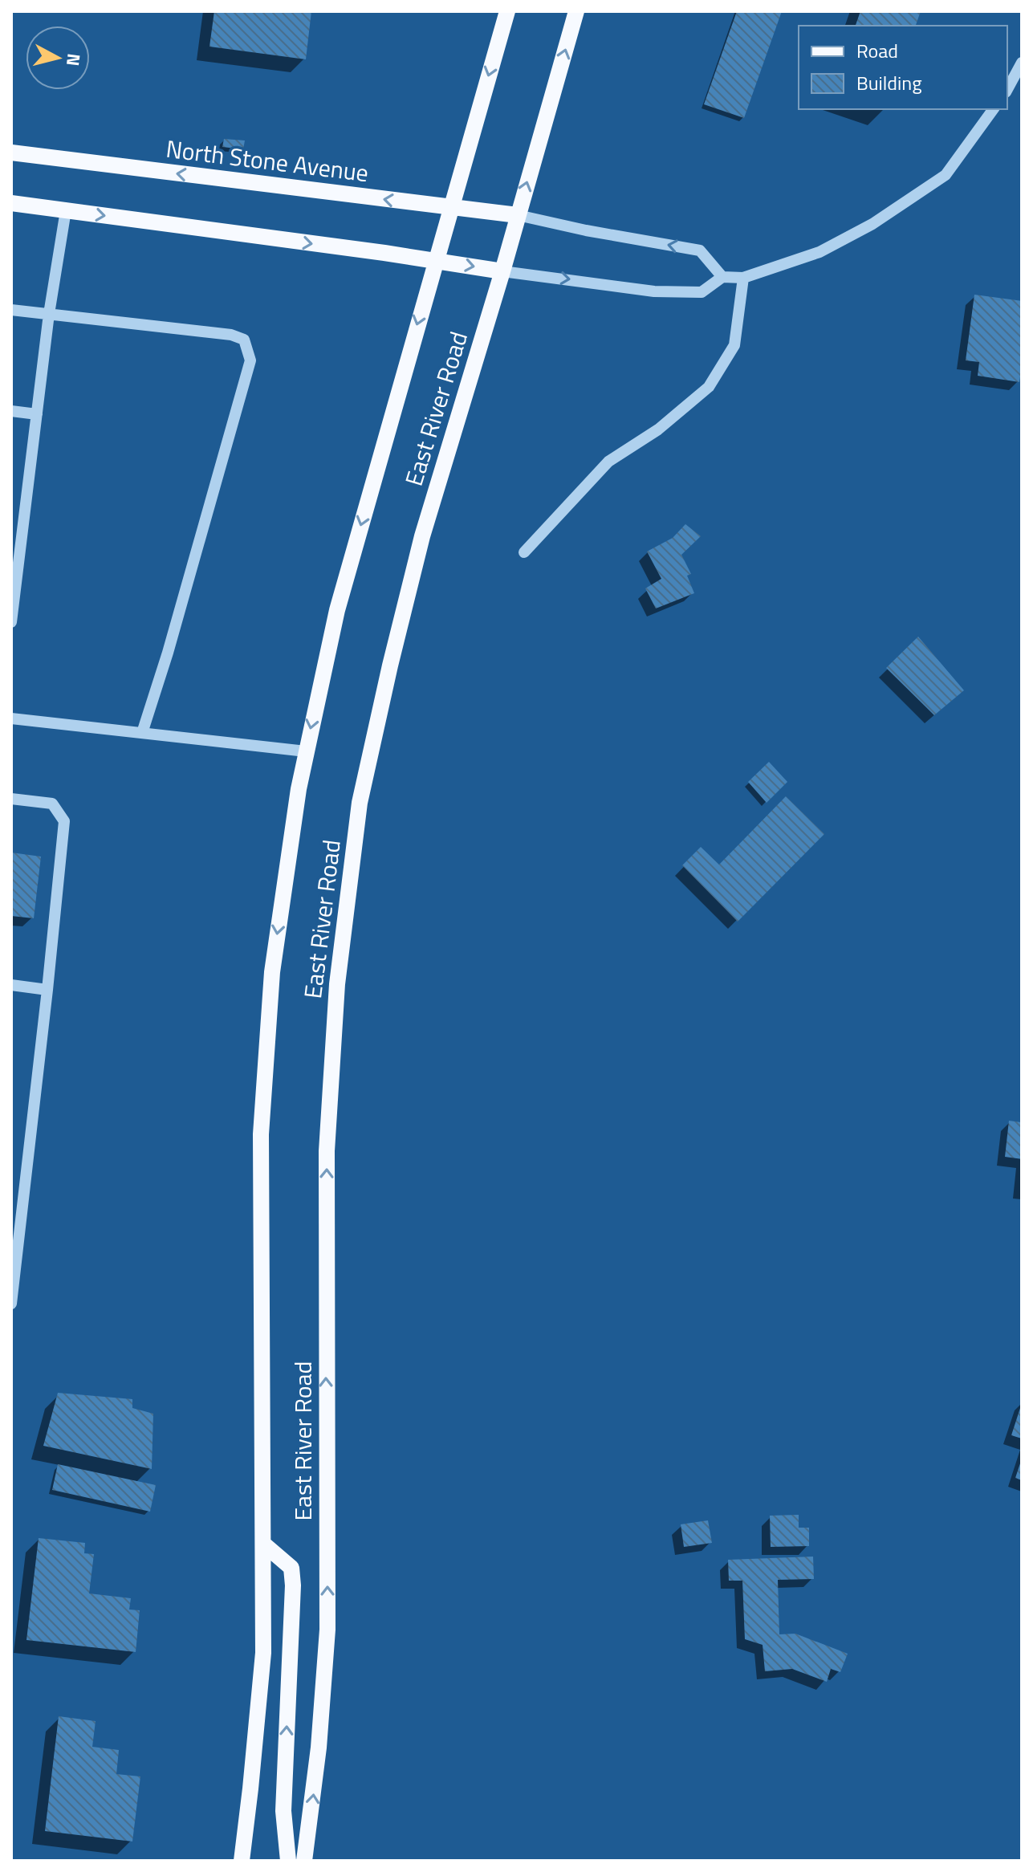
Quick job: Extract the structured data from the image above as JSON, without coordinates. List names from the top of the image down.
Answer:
{
  "streets": {
    "main road": ["North Stone Avenue", "East River Road"]
  },
  "crossings": [
    ["North Stone Avenue", "East River Road"]
  ],
  "legend": ["Road", "Building"],
  "north": "right"
}
